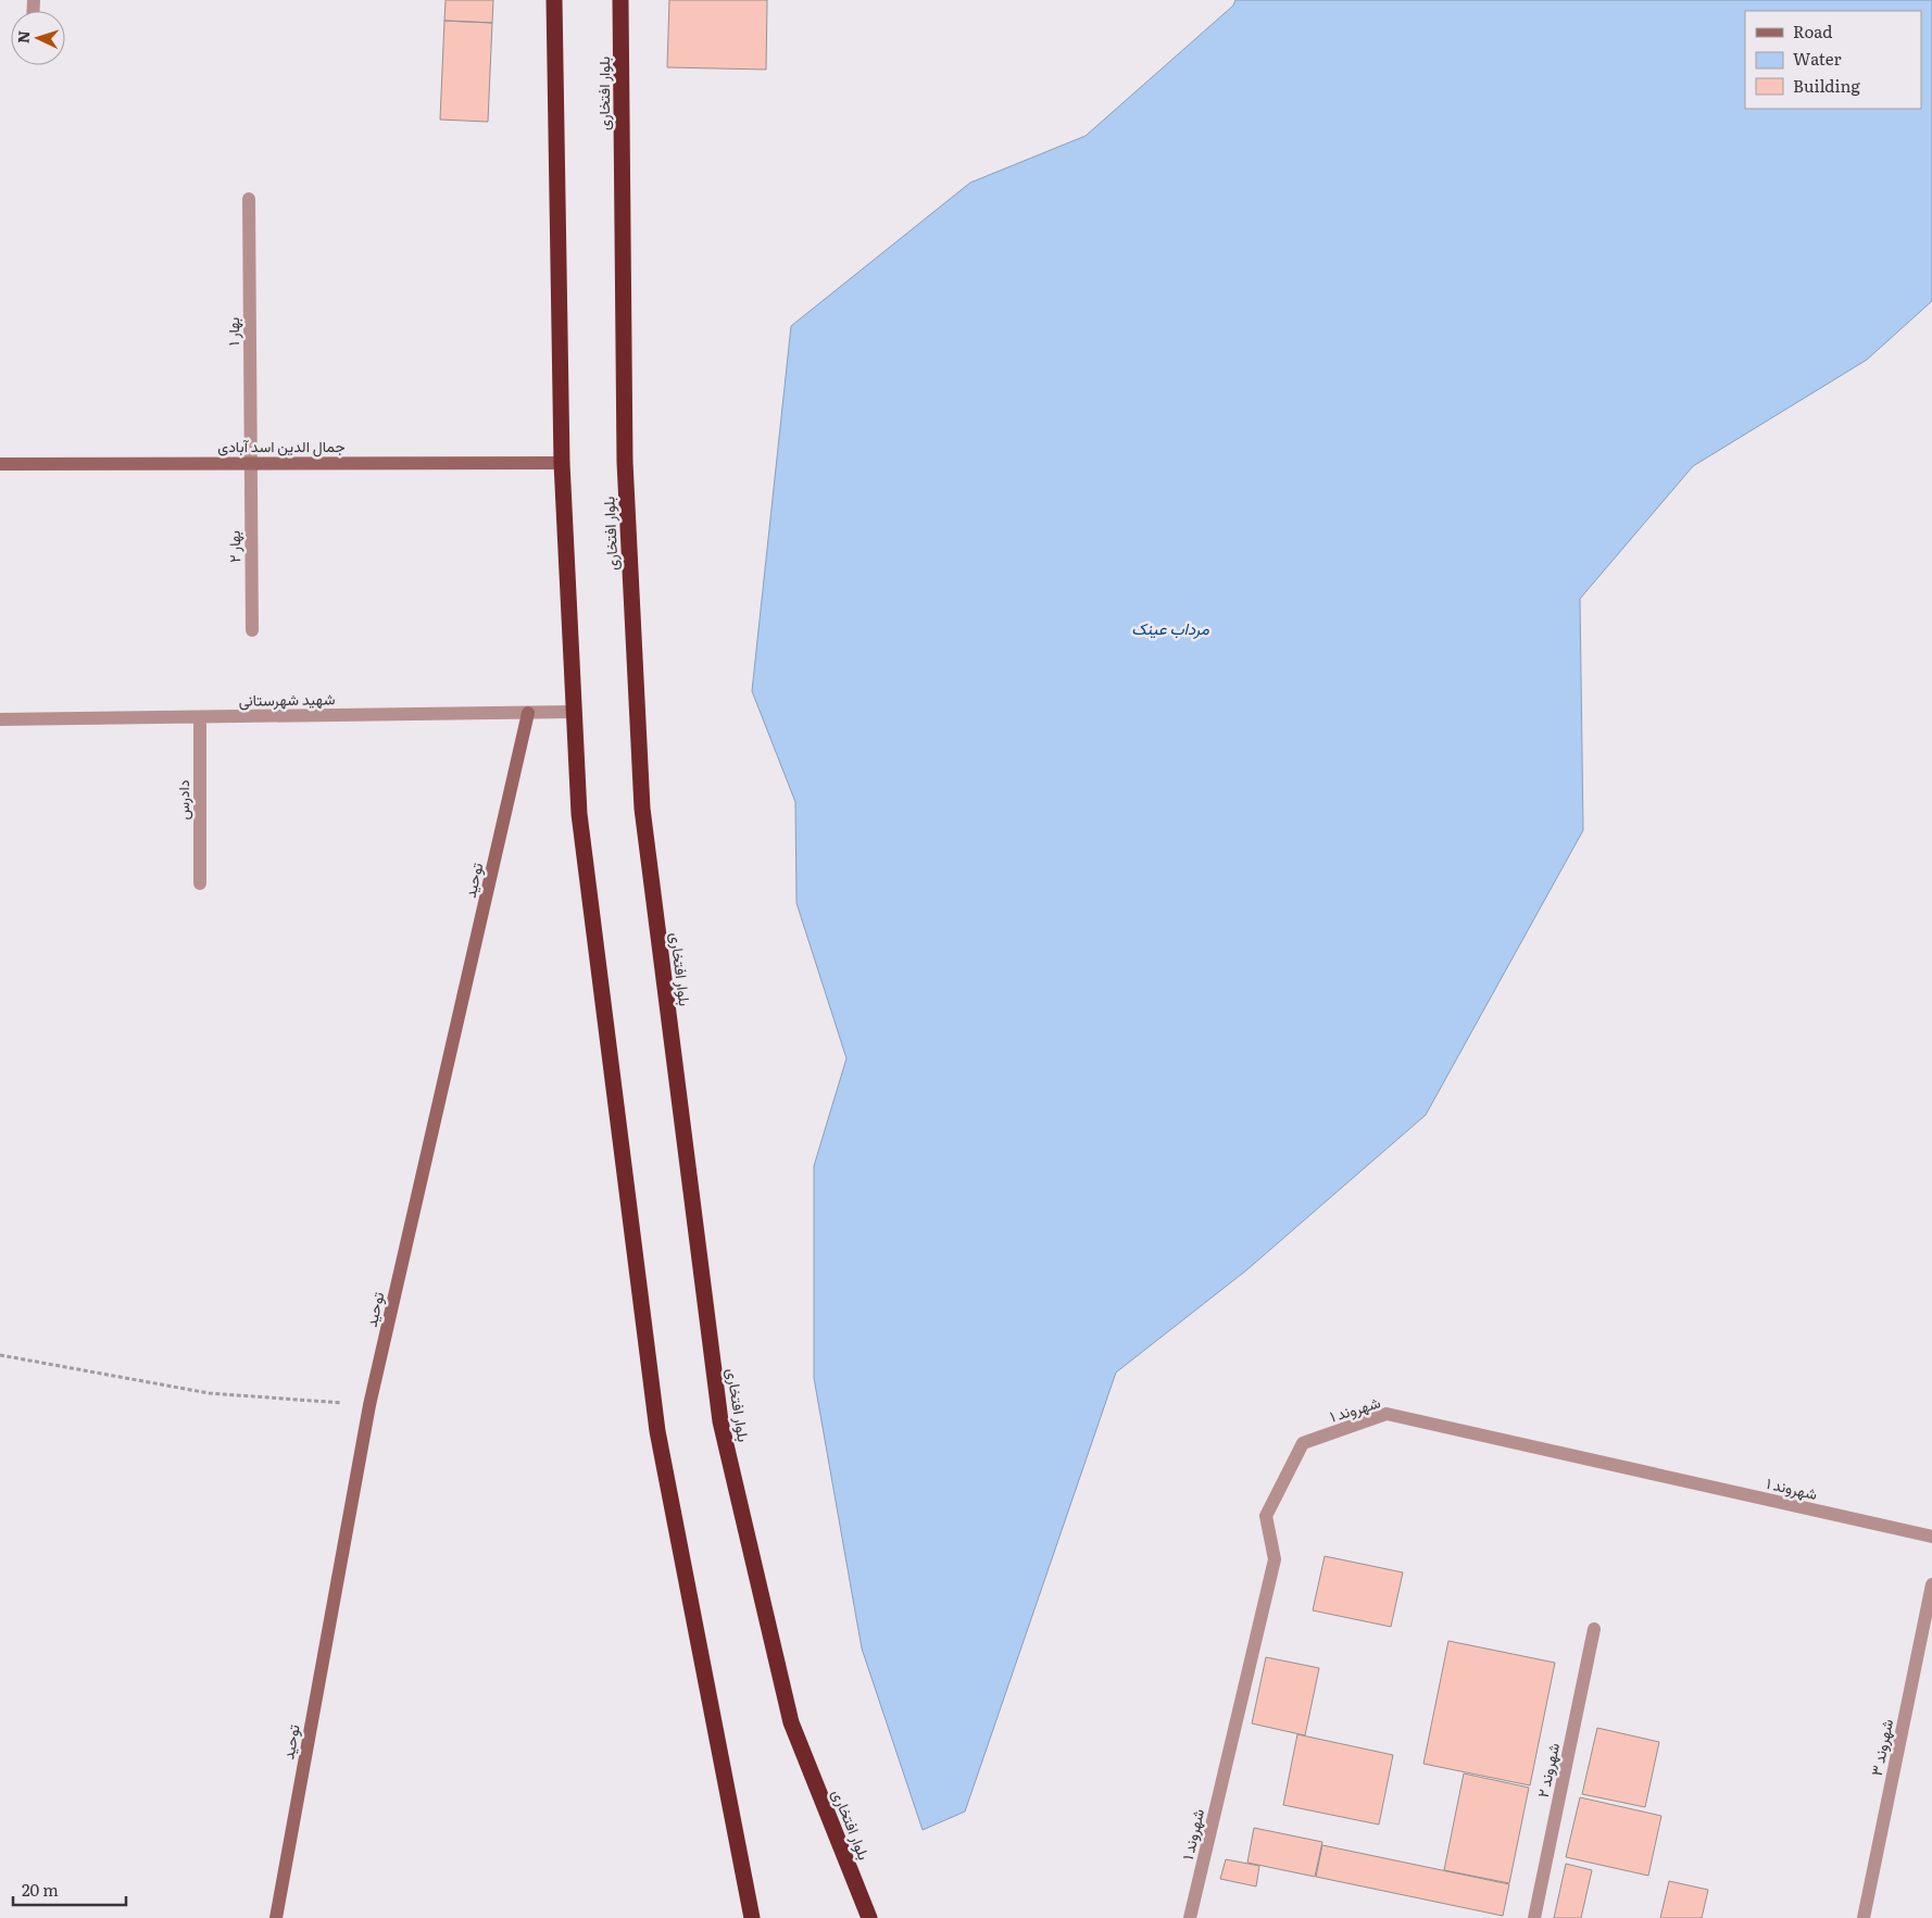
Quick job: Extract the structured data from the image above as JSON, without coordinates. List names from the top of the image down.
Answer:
{
  "streets": {
    "highway": ["بلوار افتخاری"],
    "street": [
      "بهار ۱",
      "جمال الدین اسد آبادی",
      "بهار ۲",
      "شهید شهرستانی",
      "دادرس",
      "توحید",
      "شهروند ۱",
      "شهروند ۳",
      "شهروند ۲"
    ]
  },
  "crossings": [
    ["بهار ۱", "جمال الدین اسد آبادی"],
    ["بهار ۱", "بهار ۲"],
    ["جمال الدین اسد آبادی", "بهار ۲"],
    ["شهید شهرستانی", "دادرس"],
    ["شهید شهرستانی", "توحید"]
  ],
  "water": ["مرداب عینک"],
  "legend": ["Road", "Water", "Building"],
  "scale_bar": "20 m",
  "north": "left"
}
